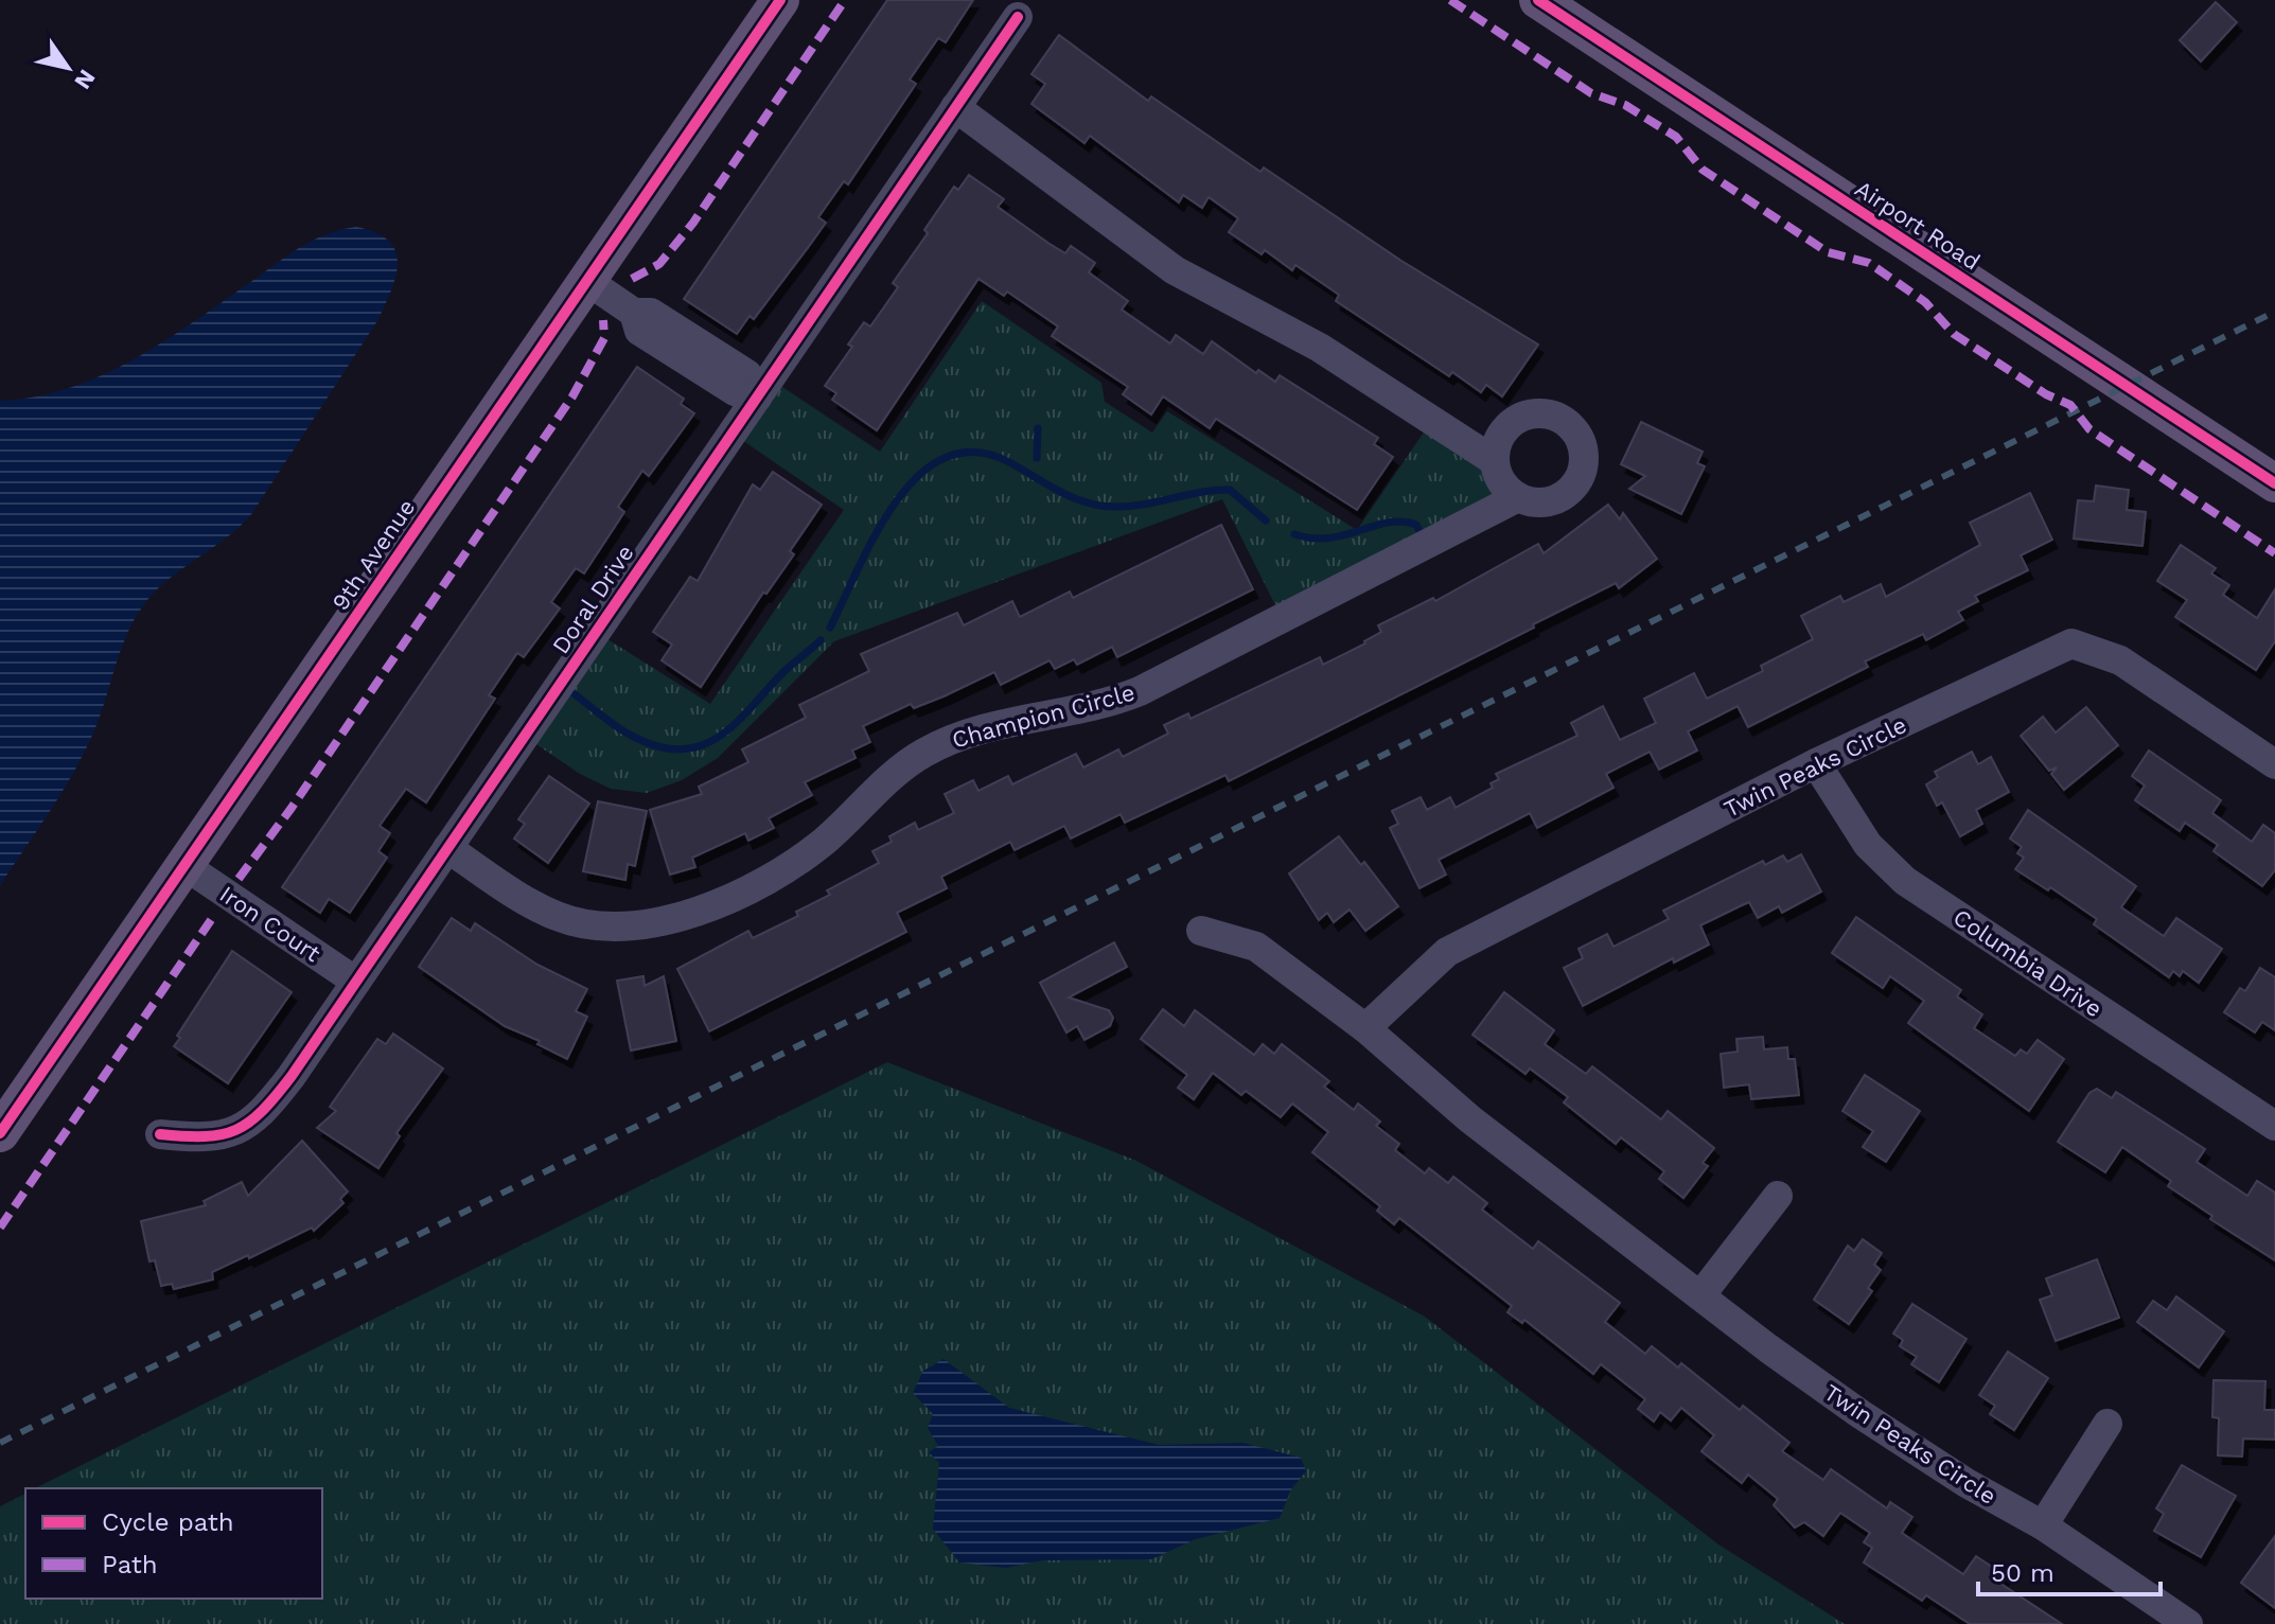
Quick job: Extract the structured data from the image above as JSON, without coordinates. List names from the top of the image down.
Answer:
{
  "streets": {
    "main road": ["Airport Road", "9th Avenue"],
    "street": [
      "Doral Drive",
      "Champion Circle",
      "Twin Peaks Circle",
      "Iron Court",
      "Columbia Drive"
    ]
  },
  "crossings": [
    ["9th Avenue", "Iron Court"],
    ["Doral Drive", "Champion Circle"],
    ["Doral Drive", "Iron Court"],
    ["Twin Peaks Circle", "Columbia Drive"]
  ],
  "legend": ["Cycle path", "Path"],
  "scale_bar": "50 m",
  "north": "bottom right"
}
